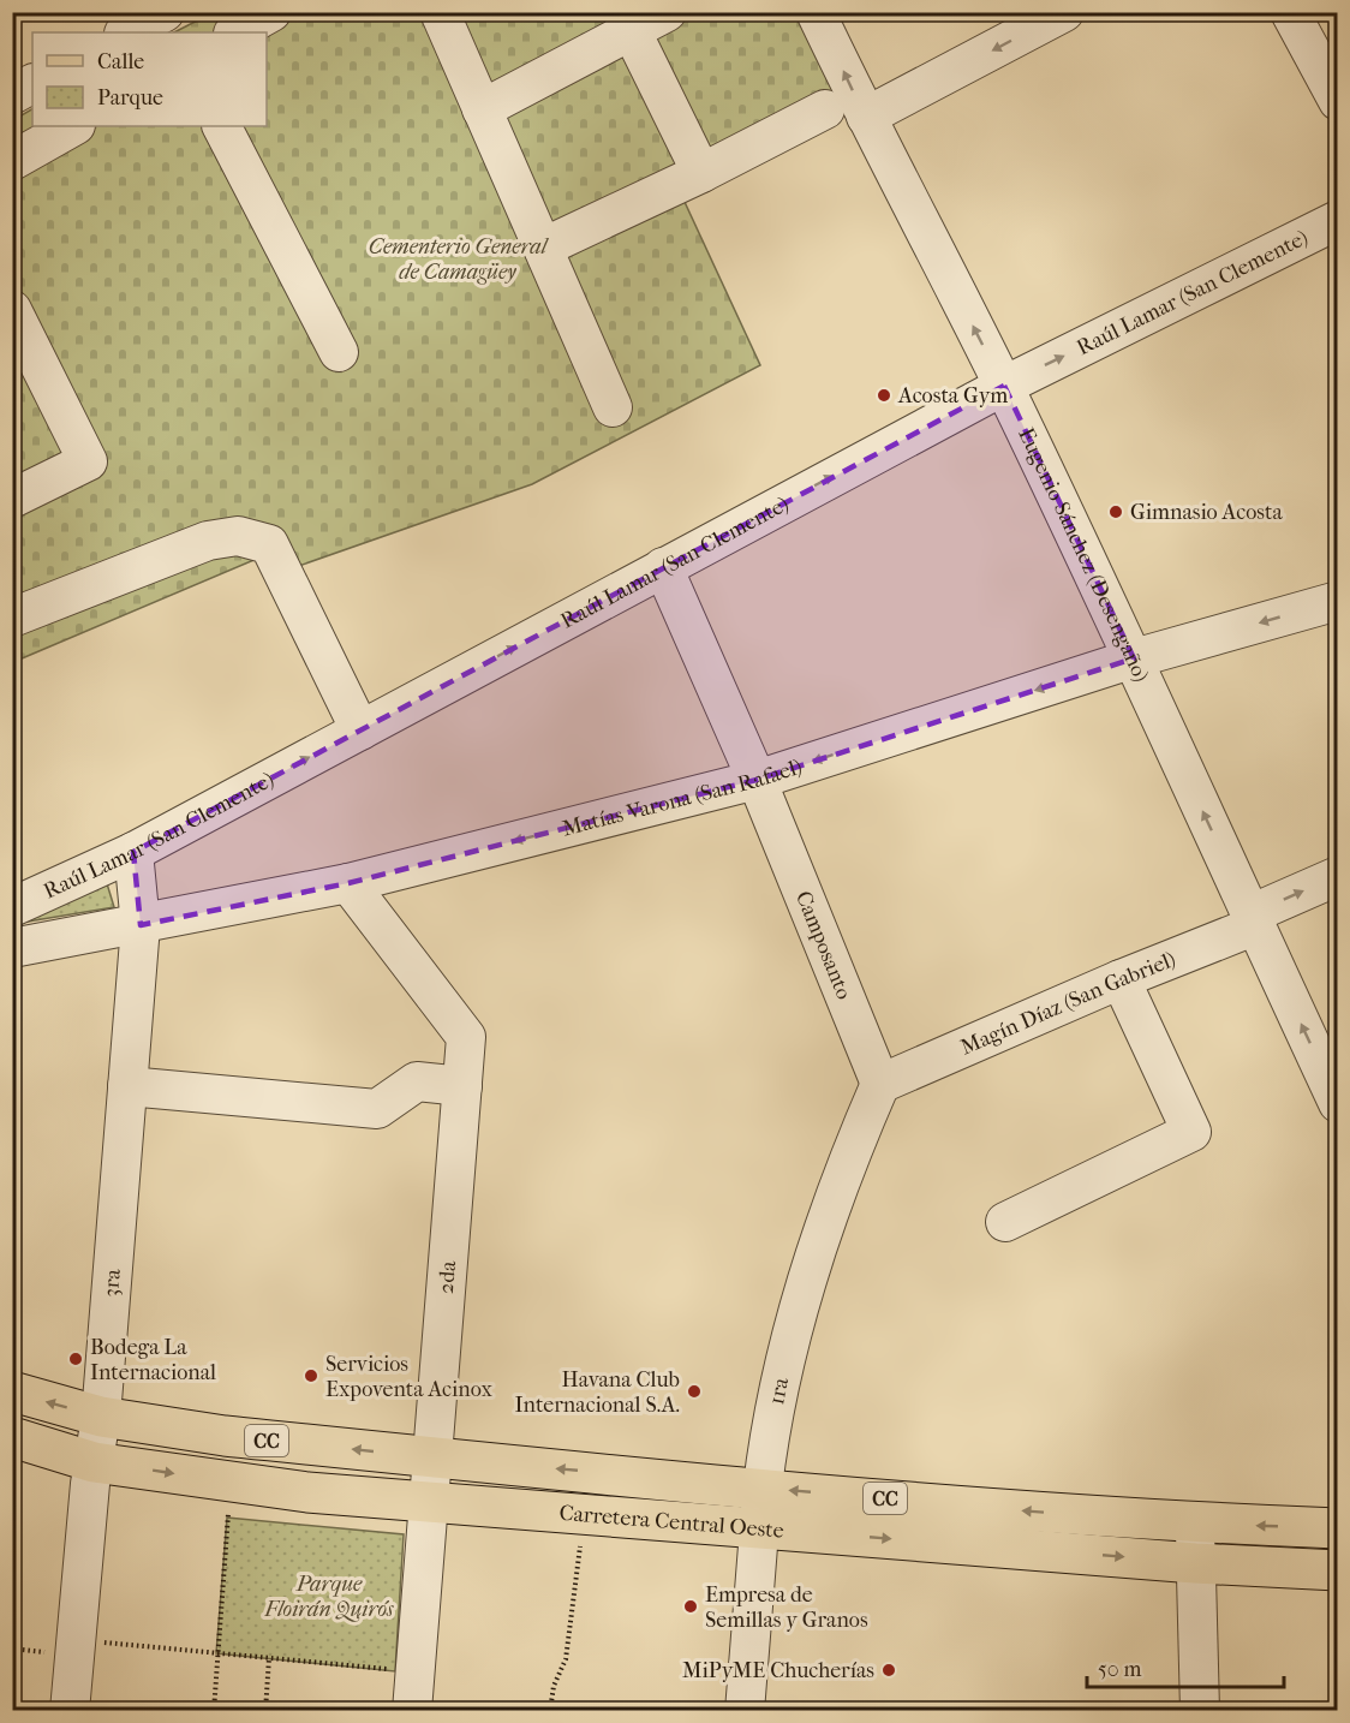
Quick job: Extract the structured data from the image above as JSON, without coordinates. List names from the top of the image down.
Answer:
{
  "streets": {
    "main road": ["CC", "Carretera Central Oeste"],
    "street": [
      "Raúl Lamar (San Clemente)",
      "Eugenio Sánchez (Desengaño)",
      "Matías Varona (San Rafael)",
      "Camposanto",
      "Magín Díaz (San Gabriel)",
      "2da",
      "3ra",
      "1ra"
    ]
  },
  "crossings": [
    ["Raúl Lamar (San Clemente)", "Eugenio Sánchez (Desengaño)"],
    ["Raúl Lamar (San Clemente)", "Camposanto"],
    ["Raúl Lamar (San Clemente)", "3ra"],
    ["Eugenio Sánchez (Desengaño)", "Matías Varona (San Rafael)"],
    ["Eugenio Sánchez (Desengaño)", "Magín Díaz (San Gabriel)"],
    ["Matías Varona (San Rafael)", "Camposanto"],
    ["Matías Varona (San Rafael)", "2da"],
    ["Matías Varona (San Rafael)", "3ra"],
    ["Camposanto", "Magín Díaz (San Gabriel)"],
    ["Camposanto", "1ra"],
    ["Magín Díaz (San Gabriel)", "1ra"],
    ["2da", "Carretera Central Oeste"],
    ["3ra", "Carretera Central Oeste"],
    ["1ra", "Carretera Central Oeste"]
  ],
  "one_way": ["Eugenio Sánchez (Desengaño)", "Matías Varona (San Rafael)"],
  "parks": ["Cementerio General de Camagüey", "Parque Floirán Quirós"],
  "places": [
    "Acosta Gym",
    "Gimnasio Acosta",
    "Bodega La Internacional",
    "Servicios Expoventa Acinox",
    "Havana Club Internacional S.A.",
    "Empresa de Semillas y Granos",
    "MiPyME Chucherías"
  ],
  "legend": ["Calle", "Parque"],
  "scale_bar": "50 m"
}
